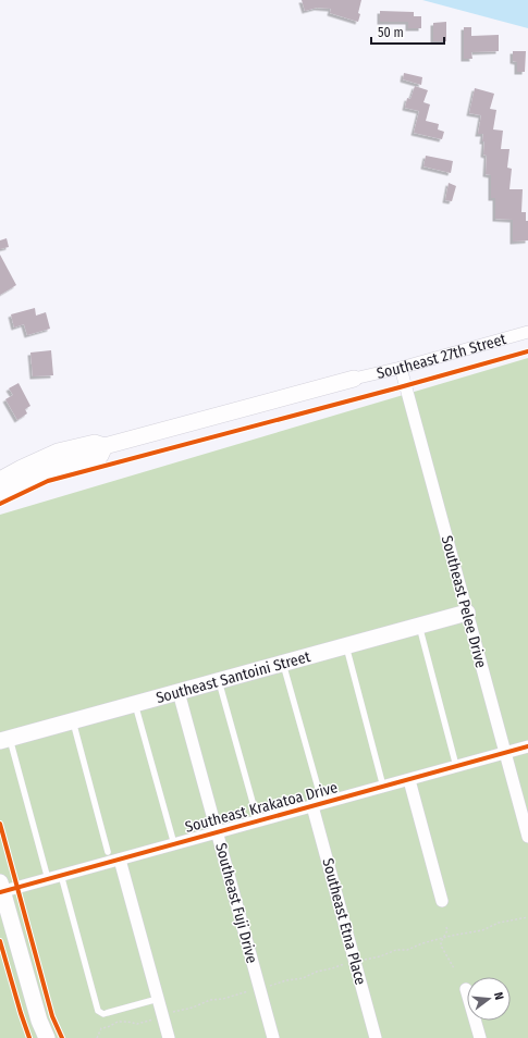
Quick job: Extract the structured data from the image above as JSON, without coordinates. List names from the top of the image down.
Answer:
{
  "streets": {
    "street": [
      "Southeast 27th Street",
      "Southeast Pelee Drive",
      "Southeast Santoini Street",
      "Southeast Krakatoa Drive",
      "Southeast Fuji Drive",
      "Southeast Etna Place"
    ]
  },
  "crossings": [
    ["Southeast 27th Street", "Southeast Pelee Drive"],
    ["Southeast Pelee Drive", "Southeast Santoini Street"],
    ["Southeast Pelee Drive", "Southeast Krakatoa Drive"],
    ["Southeast Santoini Street", "Southeast Fuji Drive"],
    ["Southeast Krakatoa Drive", "Southeast Fuji Drive"],
    ["Southeast Krakatoa Drive", "Southeast Etna Place"]
  ],
  "scale_bar": "50 m",
  "north": "right"
}
